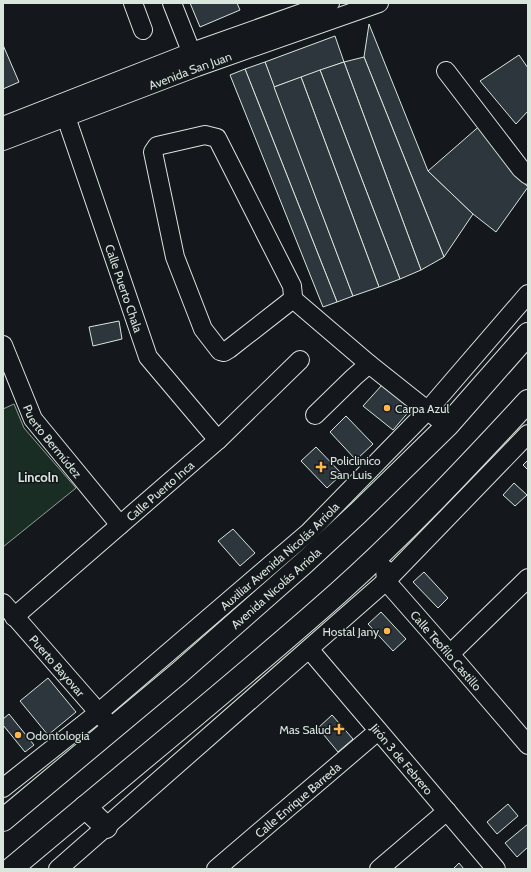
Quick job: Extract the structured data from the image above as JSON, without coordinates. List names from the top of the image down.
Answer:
{
  "streets": {
    "main road": ["Avenida Nicolás Arriola"],
    "street": [
      "Avenida San Juan",
      "Calle Puerto Chala",
      "Puerto Bermúdez",
      "Calle Puerto Inca",
      "Auxiliar Avenida Nicolás Arriola",
      "Calle Teofilo Castillo",
      "Puerto Bayovar",
      "Jirón 3 de Febrero",
      "Calle Enrique Barreda"
    ]
  },
  "crossings": [
    ["Avenida San Juan", "Calle Puerto Chala"],
    ["Calle Puerto Chala", "Calle Puerto Inca"],
    ["Puerto Bermúdez", "Calle Puerto Inca"],
    ["Calle Puerto Inca", "Puerto Bayovar"],
    ["Auxiliar Avenida Nicolás Arriola", "Avenida Nicolás Arriola"],
    ["Auxiliar Avenida Nicolás Arriola", "Puerto Bayovar"],
    ["Avenida Nicolás Arriola", "Puerto Bayovar"],
    ["Jirón 3 de Febrero", "Calle Enrique Barreda"]
  ],
  "districts": ["Lincoln"],
  "places": {
    "other": ["Carpa Azul", "Hostal Jany", "Odontologia"],
    "health": ["Policlinico San Luis", "Mas Salud"]
  }
}
